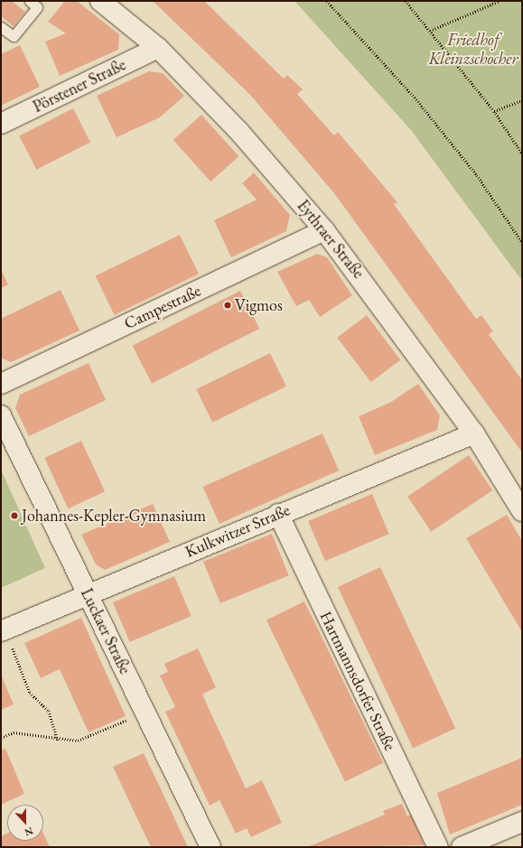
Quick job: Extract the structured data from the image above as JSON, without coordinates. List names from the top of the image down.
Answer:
{
  "streets": {
    "street": [
      "Pörstener Straße",
      "Eythraer Straße",
      "Campestraße",
      "Kulkwitzer Straße",
      "Luckaer Straße",
      "Hartmannsdorfer Straße"
    ]
  },
  "crossings": [
    ["Pörstener Straße", "Eythraer Straße"],
    ["Eythraer Straße", "Campestraße"],
    ["Eythraer Straße", "Kulkwitzer Straße"],
    ["Kulkwitzer Straße", "Luckaer Straße"],
    ["Kulkwitzer Straße", "Hartmannsdorfer Straße"]
  ],
  "parks": ["Friedhof Kleinzschocher"],
  "places": ["Vigmos", "Johannes-Kepler-Gymnasium"],
  "north": "bottom"
}
